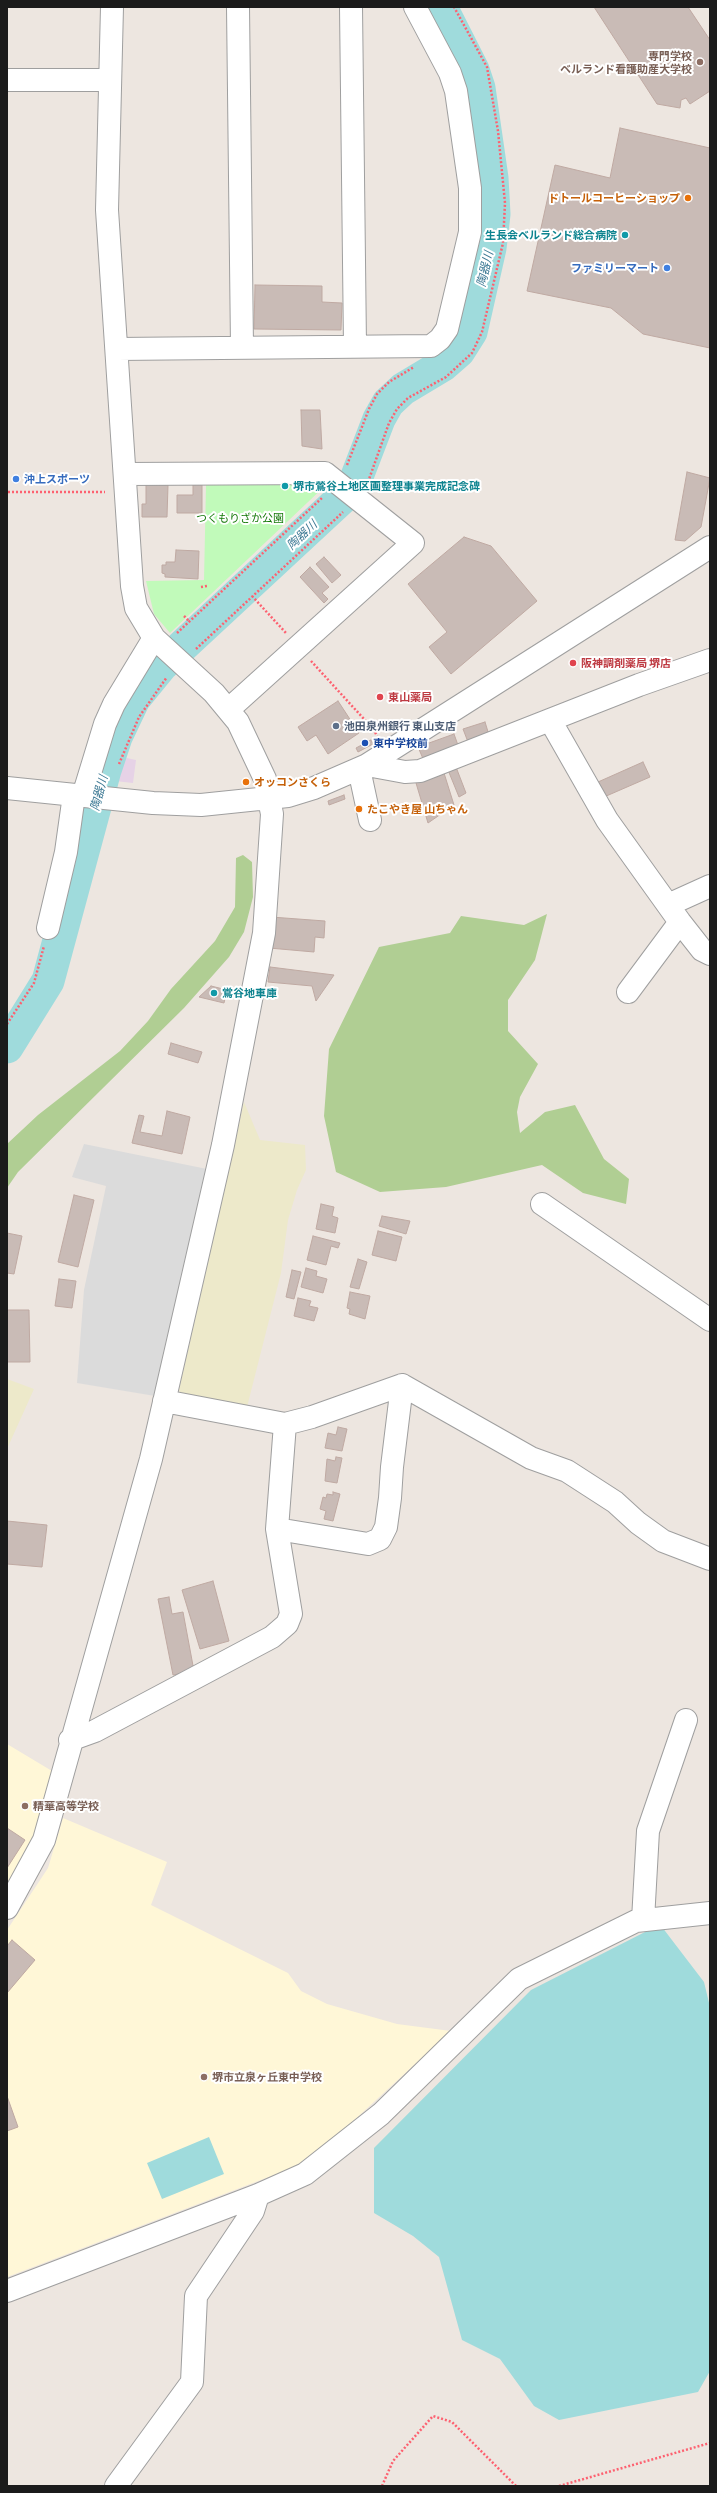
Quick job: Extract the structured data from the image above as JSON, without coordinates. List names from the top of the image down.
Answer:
{
  "water": ["陶器川"],
  "parks": ["つくもりざか公園"],
  "places": [
    "専門学校 ベルランド看護助産大学校",
    "ドトールコーヒーショップ",
    "生長会ベルランド総合病院",
    "ファミリーマート",
    "沖上スポーツ",
    "堺市鶯谷土地区画整理事業完成記念碑",
    "阪神調剤薬局 堺店",
    "東山薬局",
    "池田泉州銀行 東山支店",
    "東中学校前",
    "オッコンさくら",
    "たこやき屋 山ちゃん",
    "鴬谷地車庫",
    "精華高等学校",
    "堺市立泉ヶ丘東中学校"
  ]
}
